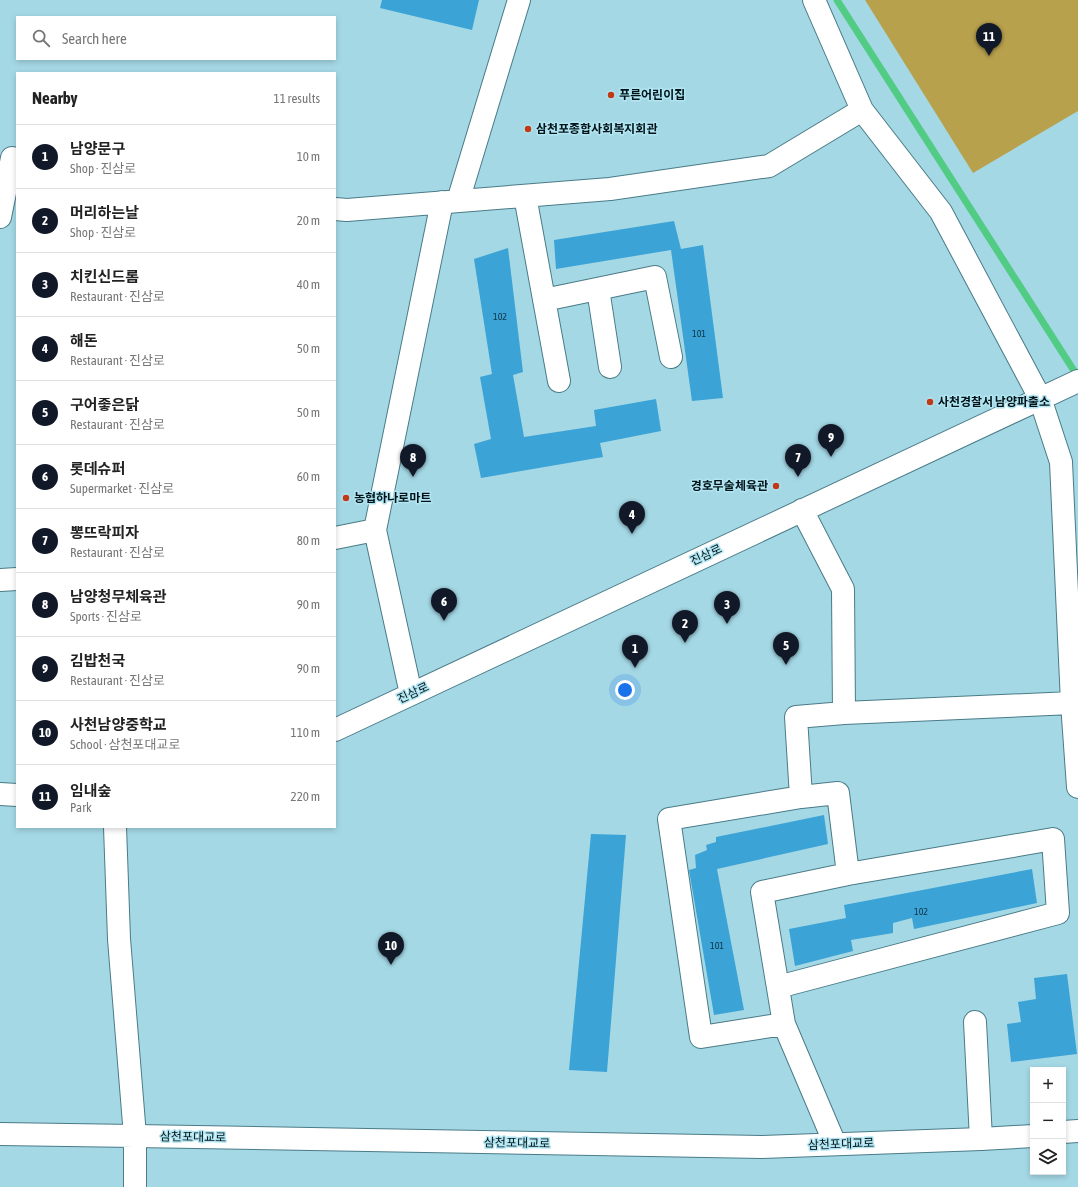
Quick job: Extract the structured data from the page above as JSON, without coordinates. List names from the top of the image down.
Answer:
{
  "streets": {
    "street": ["진삼로", "삼천포대교로"]
  },
  "places": [
    "푸른어린이집",
    "삼천포종합사회복지회관",
    "사천경찰서 남양파출소",
    "경호무술체육관",
    "농협하나로마트"
  ],
  "house_numbers": [
    "102",
    "101",
    "102",
    "101"
  ],
  "page": {
    "search": "Search here",
    "pins": [
      "11",
      "9",
      "7",
      "8",
      "4",
      "6",
      "3",
      "2",
      "5",
      "1",
      "10"
    ],
    "heading": ["Nearby", "11 results"],
    "list": [
      {
        "mark": "1",
        "name": "남양문구",
        "note": "Shop · 진삼로",
        "value": "10 m"
      },
      {
        "mark": "2",
        "name": "머리하는날",
        "note": "Shop · 진삼로",
        "value": "20 m"
      },
      {
        "mark": "3",
        "name": "치킨신드롬",
        "note": "Restaurant · 진삼로",
        "value": "40 m"
      },
      {
        "mark": "4",
        "name": "해돈",
        "note": "Restaurant · 진삼로",
        "value": "50 m"
      },
      {
        "mark": "5",
        "name": "구어좋은닭",
        "note": "Restaurant · 진삼로",
        "value": "50 m"
      },
      {
        "mark": "6",
        "name": "롯데슈퍼",
        "note": "Supermarket · 진삼로",
        "value": "60 m"
      },
      {
        "mark": "7",
        "name": "뽕뜨락피자",
        "note": "Restaurant · 진삼로",
        "value": "80 m"
      },
      {
        "mark": "8",
        "name": "남양청무체육관",
        "note": "Sports · 진삼로",
        "value": "90 m"
      },
      {
        "mark": "9",
        "name": "김밥천국",
        "note": "Restaurant · 진삼로",
        "value": "90 m"
      },
      {
        "mark": "10",
        "name": "사천남양중학교",
        "note": "School · 삼천포대교로",
        "value": "110 m"
      },
      {
        "mark": "11",
        "name": "임내숲",
        "note": "Park",
        "value": "220 m"
      }
    ],
    "map_buttons": ["+", "−"]
  }
}
